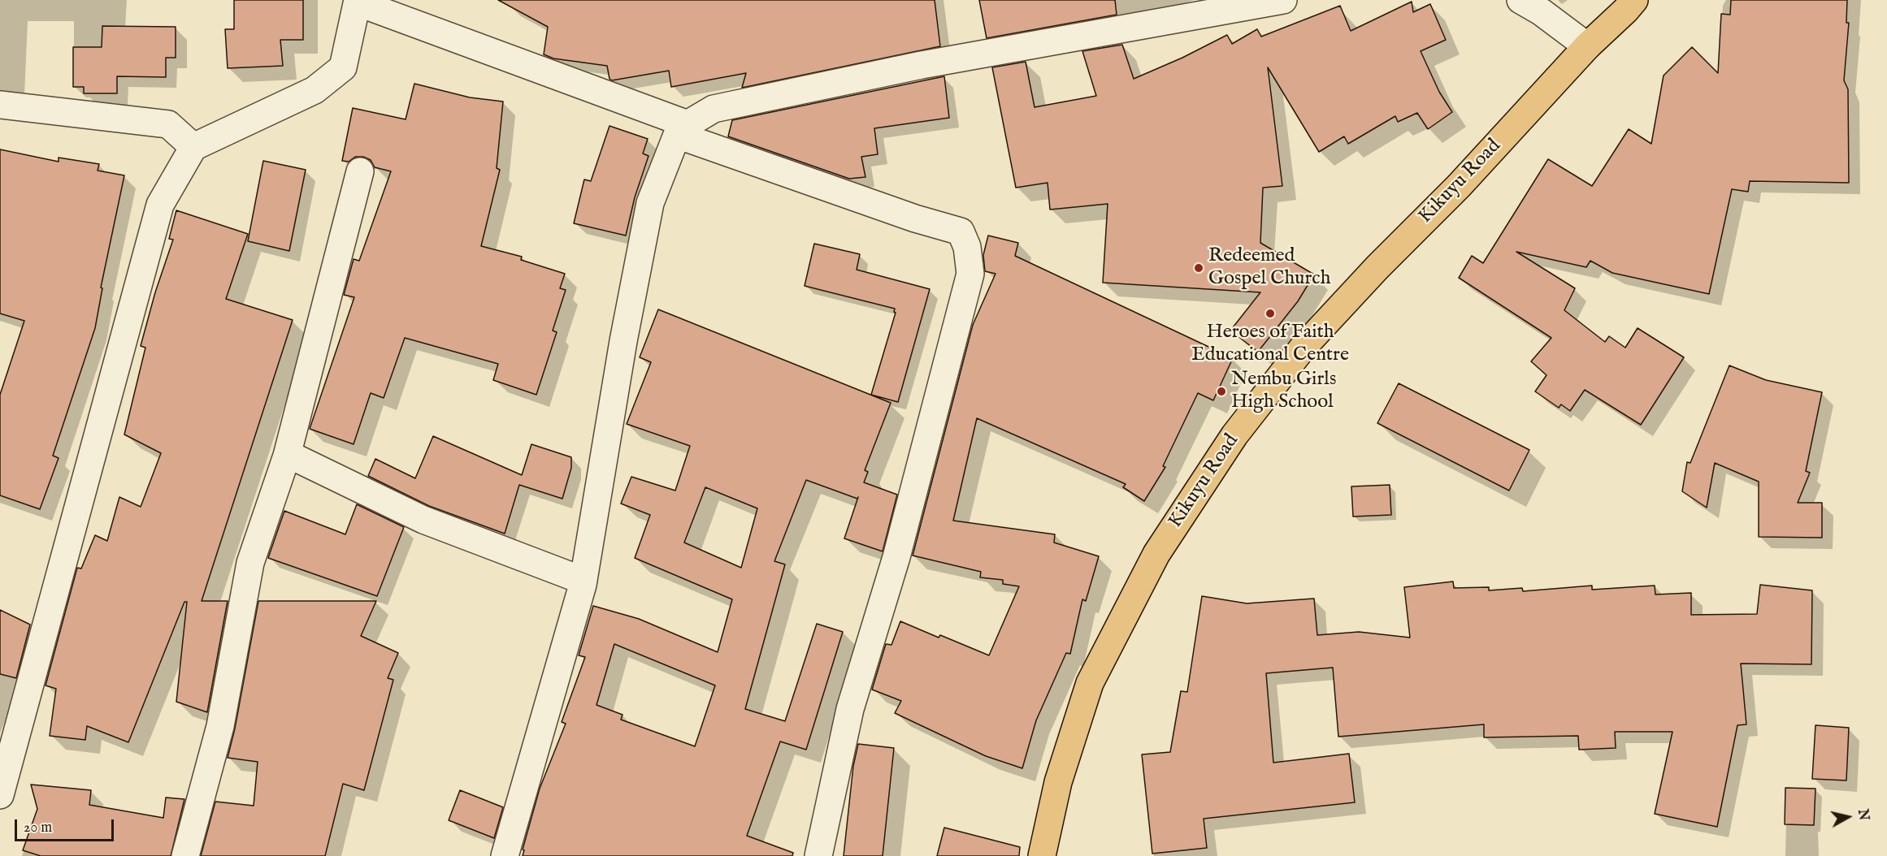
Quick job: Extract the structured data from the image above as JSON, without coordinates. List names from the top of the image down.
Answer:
{
  "streets": {
    "main road": ["Kikuyu Road"]
  },
  "places": ["Redeemed Gospel Church", "Heroes of Faith Educational Centre", "Nembu Girls High School"],
  "scale_bar": "20 m",
  "north": "right"
}
